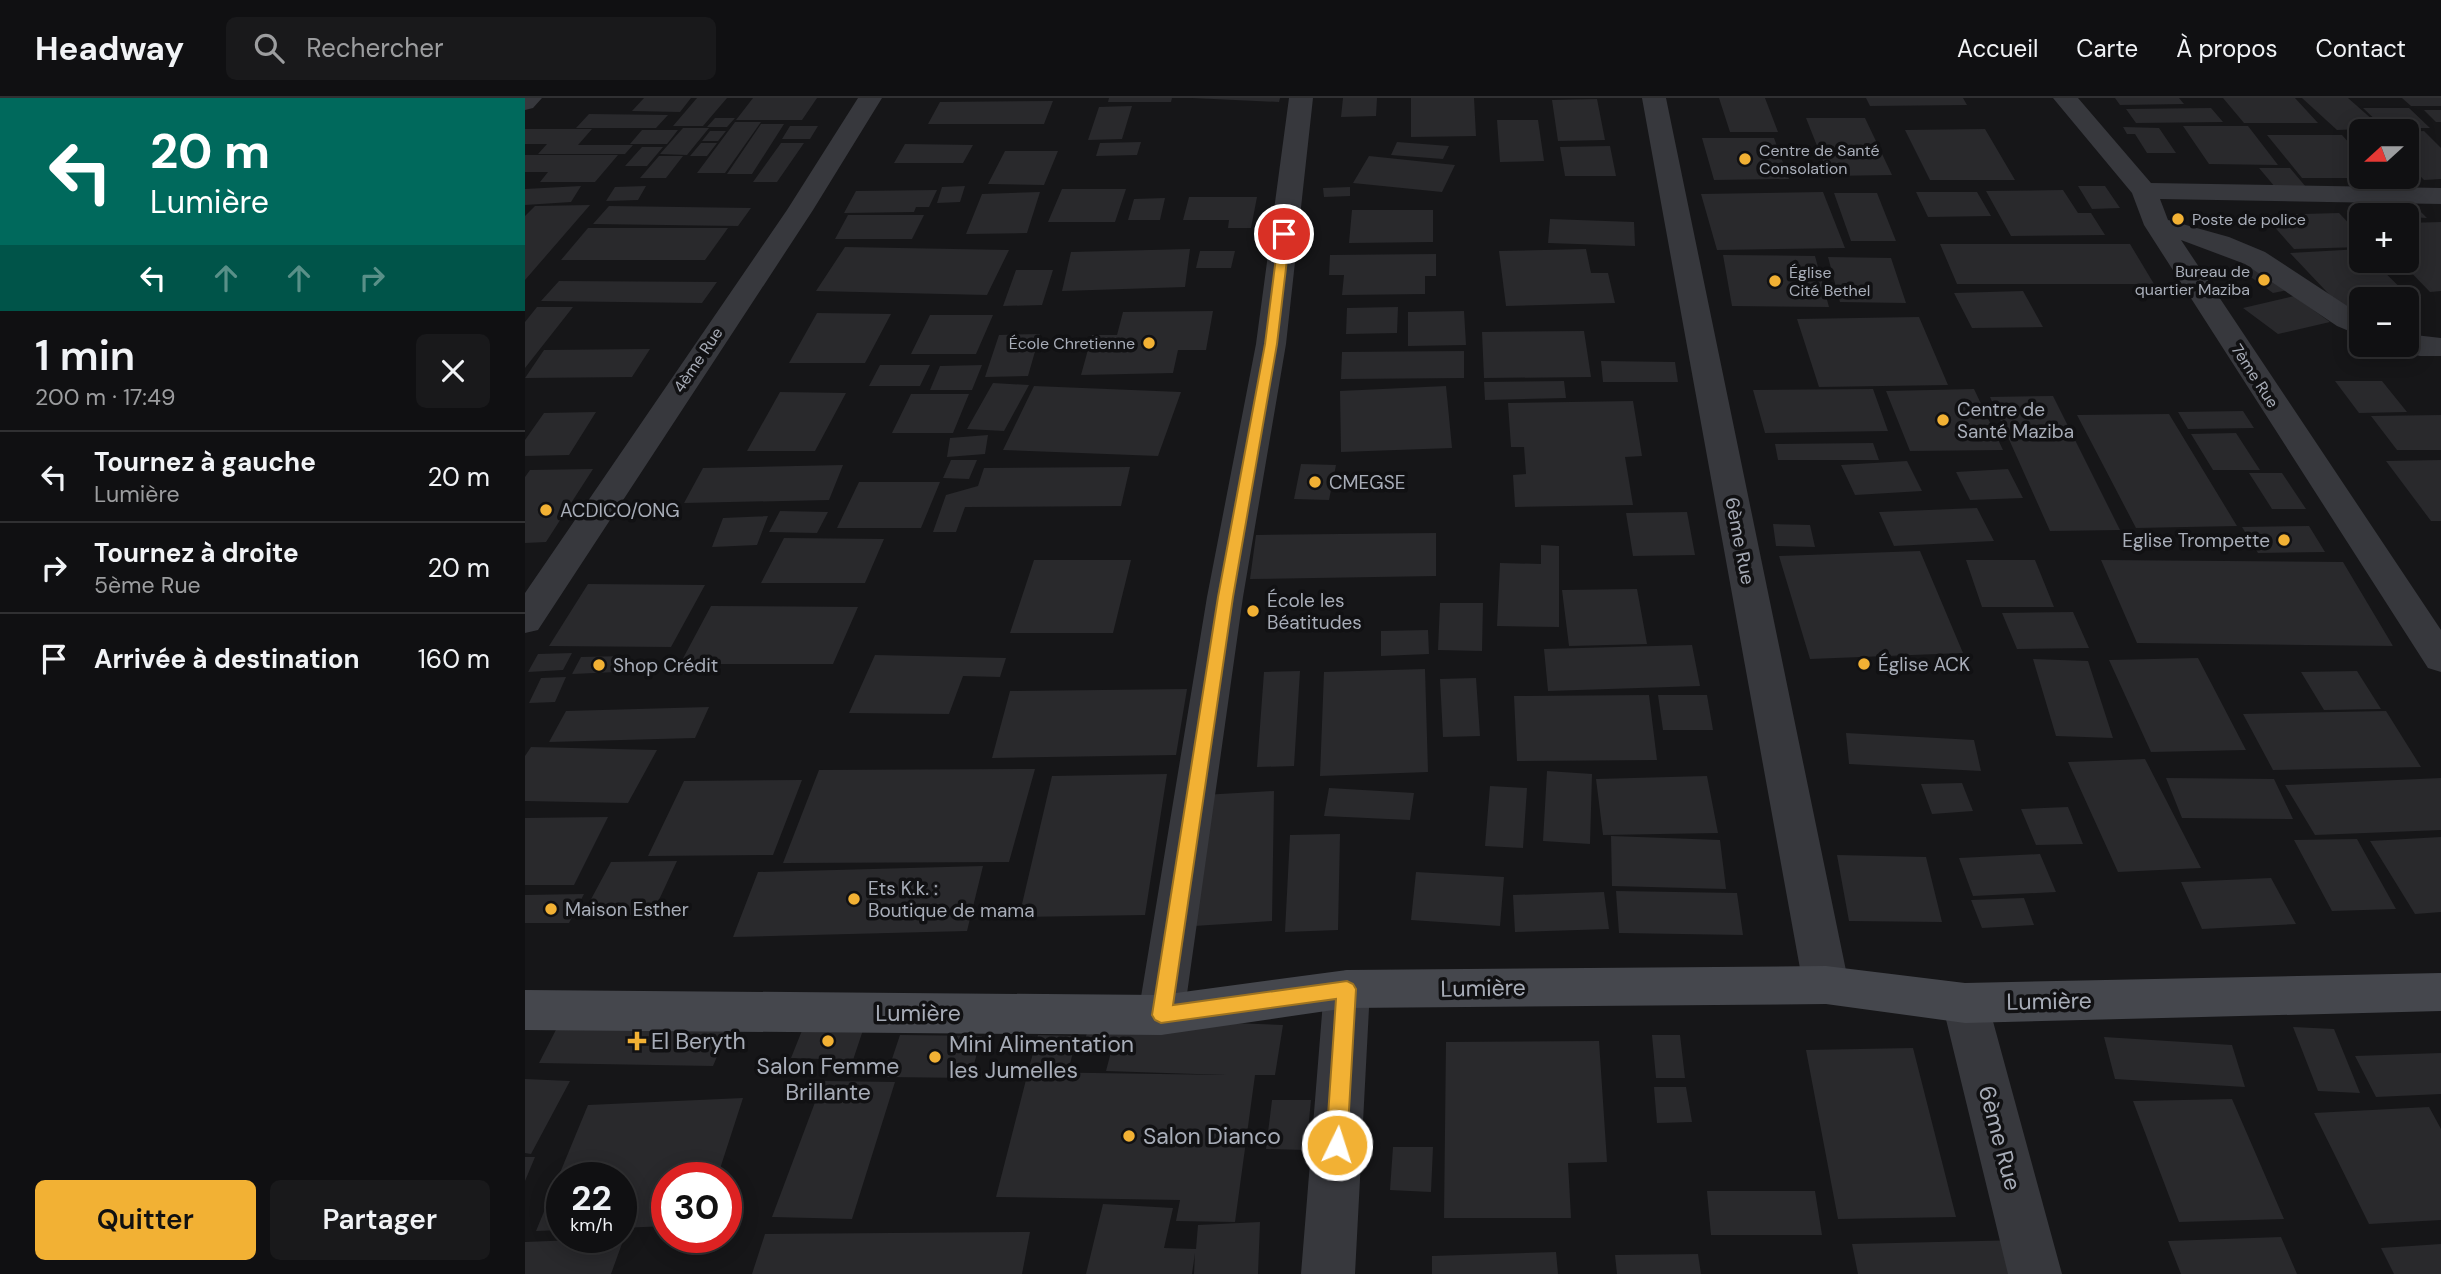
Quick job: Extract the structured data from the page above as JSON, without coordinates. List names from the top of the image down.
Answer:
{
  "streets": {
    "street": [
      "4ème Rue",
      "7ème Rue",
      "6ème Rue",
      "Lumière"
    ]
  },
  "crossings": [
    ["6ème Rue", "Lumière"]
  ],
  "places": {
    "other": [
      "Centre de Santé Consolation",
      "Poste de police",
      "Bureau de quartier Maziba",
      "Église Cité Bethel",
      "École Chretienne",
      "Centre de Santé Maziba",
      "CMEGSE",
      "ACDICO/ONG",
      "Eglise Trompette",
      "École les Béatitudes",
      "Église ACK",
      "Shop Crédit",
      "Ets K.k. : Boutique de mama",
      "Maison Esther",
      "Salon Femme Brillante",
      "Mini Alimentation les Jumelles",
      "Salon Dianco"
    ],
    "health": ["El Beryth"]
  },
  "north": "left",
  "page": {
    "header": "Headway",
    "search": "Rechercher",
    "nav": [
      "Accueil",
      "Carte",
      "À propos",
      "Contact"
    ],
    "turn": ["20 m", "Lumière"],
    "map_buttons": ["+", "−"],
    "heading": ["1 min", "200 m · 17:49"],
    "list": [
      {
        "name": "Tournez à gauche",
        "note": "Lumière",
        "value": "20 m"
      },
      {
        "name": "Tournez à droite",
        "note": "5ème Rue",
        "value": "20 m"
      },
      {
        "name": "Arrivée à destination",
        "value": "160 m"
      }
    ],
    "speed": "22 km/h",
    "limit": "30",
    "buttons": ["Quitter", "Partager"]
  }
}
